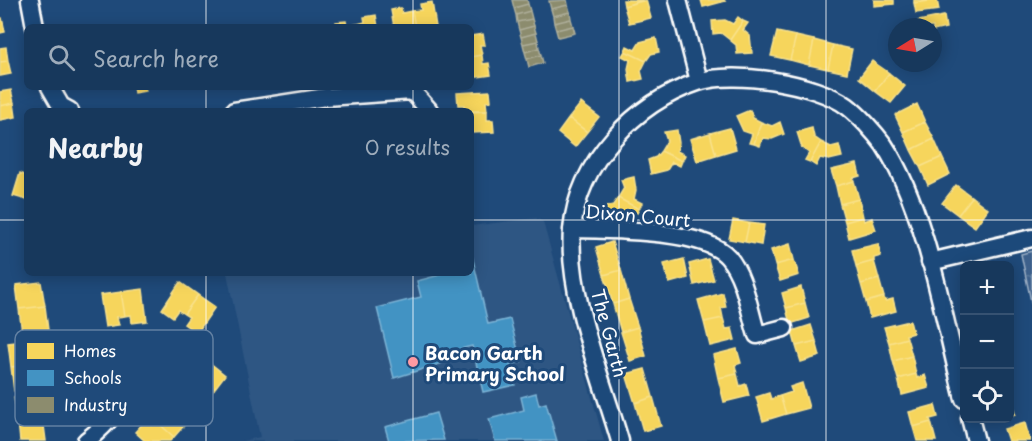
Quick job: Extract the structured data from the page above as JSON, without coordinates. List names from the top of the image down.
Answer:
{
  "streets": {
    "street": ["Dixon Court", "The Garth"]
  },
  "crossings": [
    ["Dixon Court", "The Garth"]
  ],
  "places": ["Bacon Garth Primary School"],
  "legend": ["Homes", "Schools", "Industry"],
  "north": "left",
  "page": {
    "search": "Search here",
    "heading": ["Nearby", "0 results"],
    "map_buttons": ["+", "−"]
  }
}
